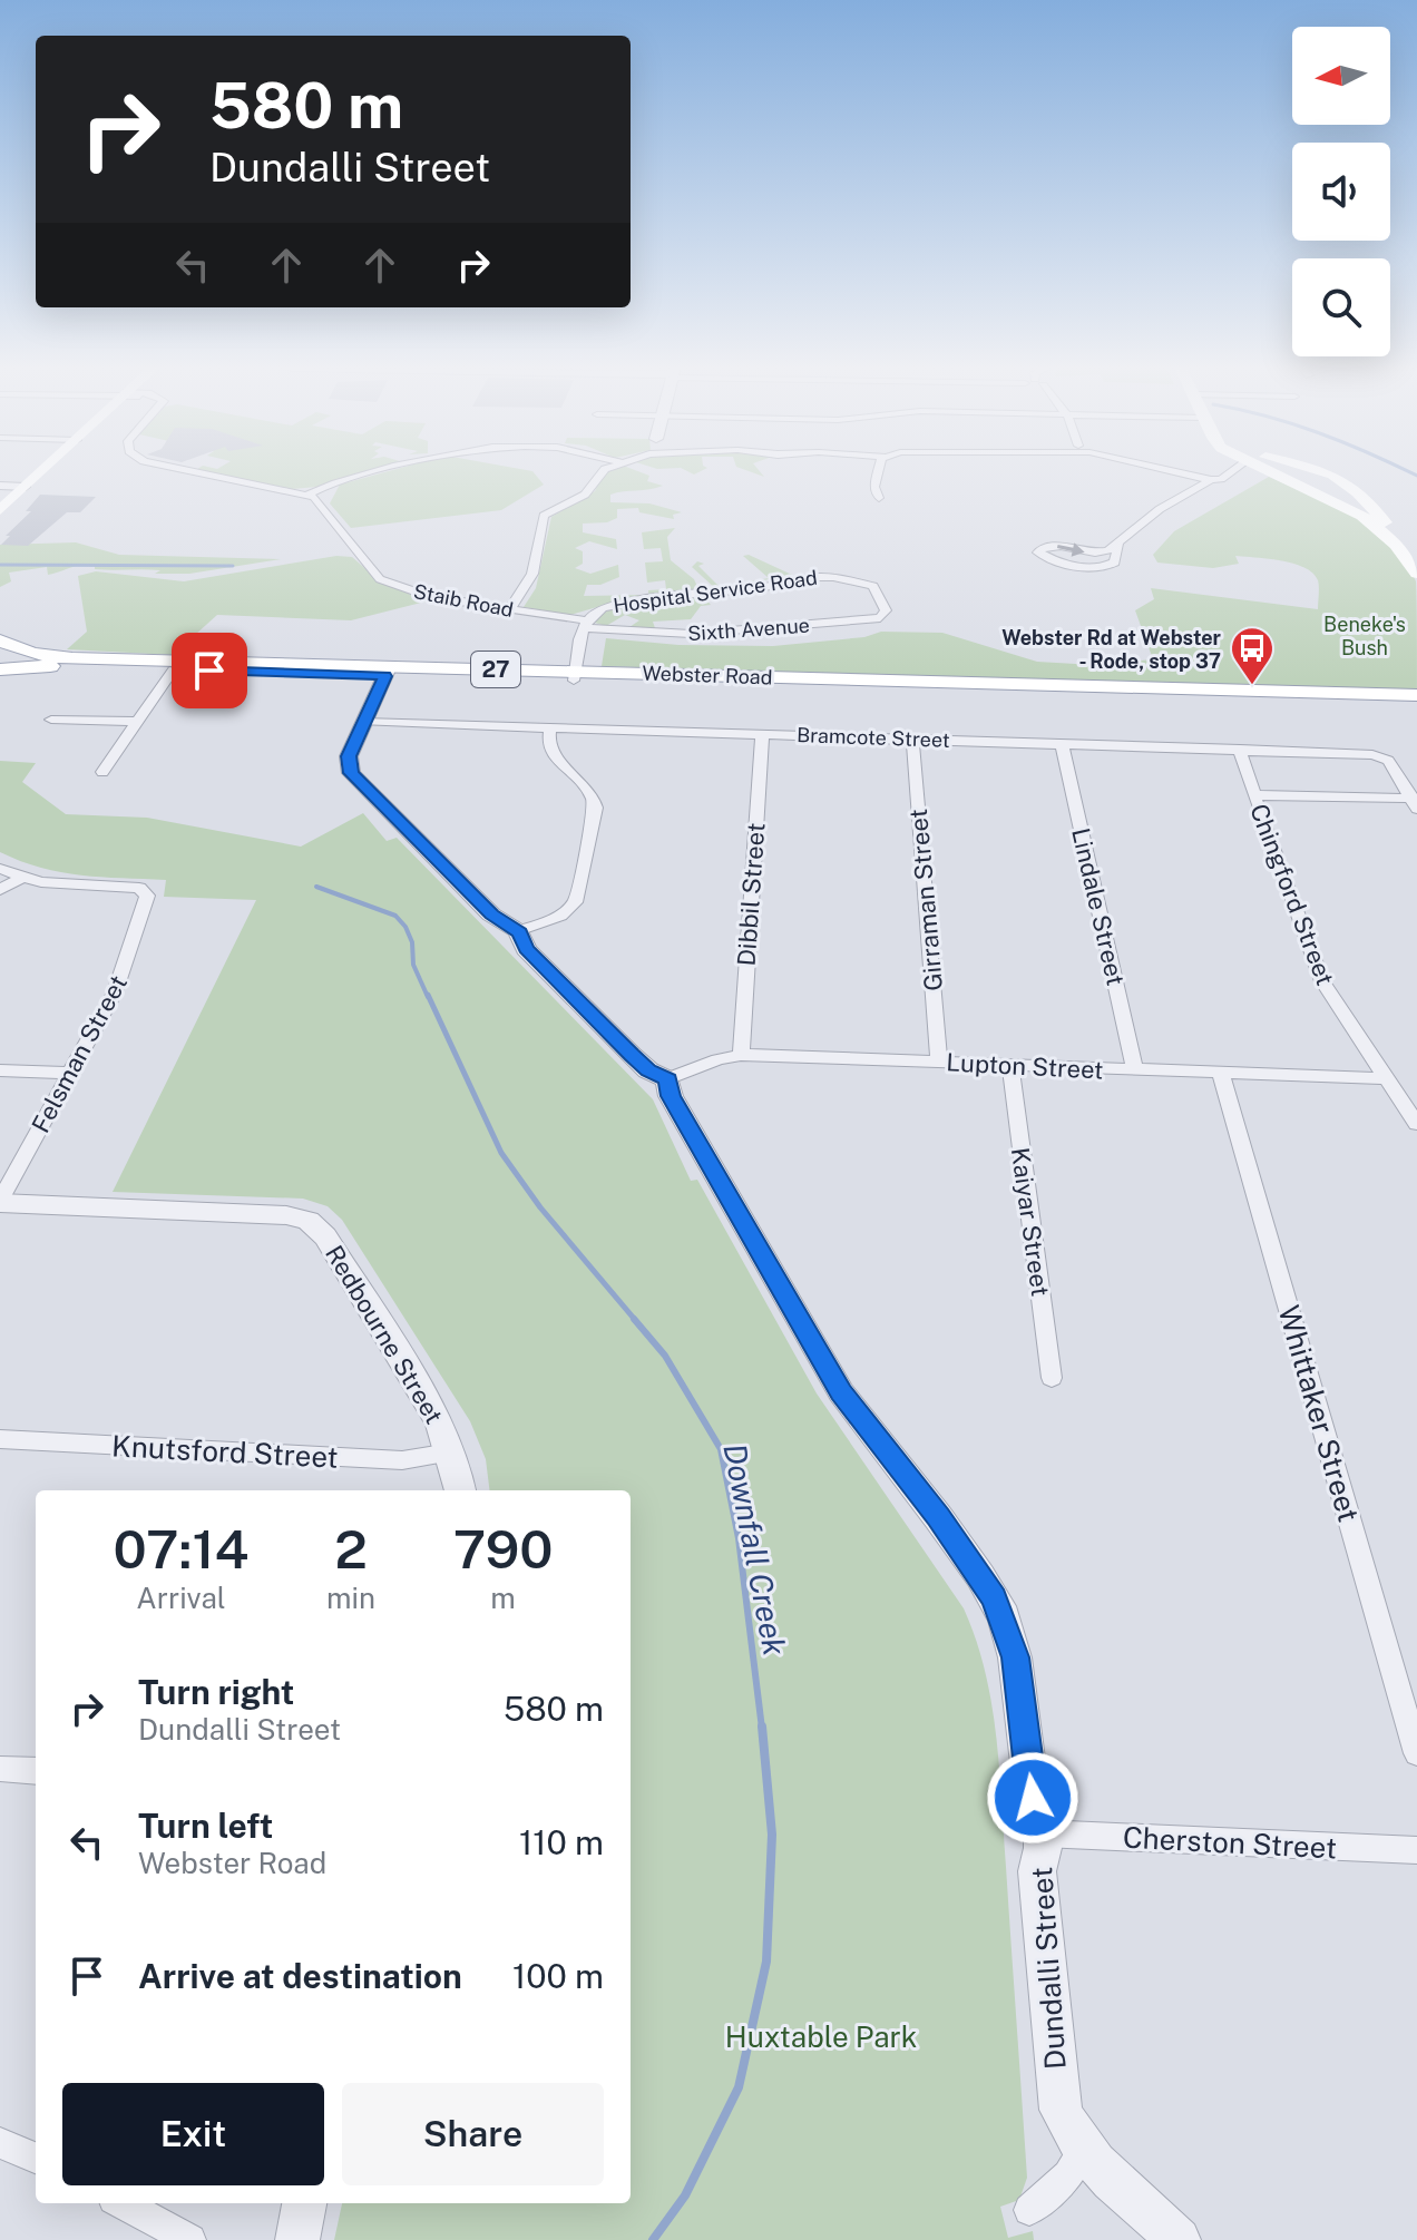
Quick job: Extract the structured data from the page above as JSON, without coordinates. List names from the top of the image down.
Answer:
{
  "streets": {
    "main road": ["27", "Webster Road"],
    "street": [
      "Hospital Service Road",
      "Staib Road",
      "Sixth Avenue",
      "Bramcote Street",
      "Dibbil Street",
      "Chingford Street",
      "Girraman Street",
      "Lindale Street",
      "Felsman Street",
      "Lupton Street",
      "Kaiyar Street",
      "Redbourne Street",
      "Whittaker Street",
      "Knutsford Street",
      "Cherston Street",
      "Dundalli Street"
    ]
  },
  "crossings": [
    ["Hospital Service Road", "Staib Road"],
    ["Hospital Service Road", "Sixth Avenue"],
    ["Hospital Service Road", "Webster Road"],
    ["Staib Road", "Sixth Avenue"],
    ["Bramcote Street", "Dibbil Street"],
    ["Bramcote Street", "Chingford Street"],
    ["Bramcote Street", "Girraman Street"],
    ["Bramcote Street", "Lindale Street"],
    ["Dibbil Street", "Lupton Street"],
    ["Chingford Street", "Lupton Street"],
    ["Girraman Street", "Lupton Street"],
    ["Lindale Street", "Lupton Street"],
    ["Felsman Street", "Redbourne Street"],
    ["Lupton Street", "Kaiyar Street"],
    ["Lupton Street", "Whittaker Street"],
    ["Lupton Street", "Dundalli Street"],
    ["Redbourne Street", "Knutsford Street"],
    ["Cherston Street", "Dundalli Street"]
  ],
  "water": ["Downfall Creek"],
  "parks": ["Beneke's Bush", "Huxtable Park"],
  "places": {
    "bus stop": ["Webster Rd at Webster - Rode, stop 37"]
  },
  "north": "left",
  "page": {
    "turn": ["580 m", "Dundalli Street"],
    "eta": [
      "07:14",
      "Arrival",
      "2",
      "min",
      "790",
      "m"
    ],
    "list": [
      {
        "name": "Turn right",
        "note": "Dundalli Street",
        "value": "580 m"
      },
      {
        "name": "Turn left",
        "note": "Webster Road",
        "value": "110 m"
      },
      {
        "name": "Arrive at destination",
        "value": "100 m"
      }
    ],
    "buttons": ["Exit", "Share"]
  }
}
